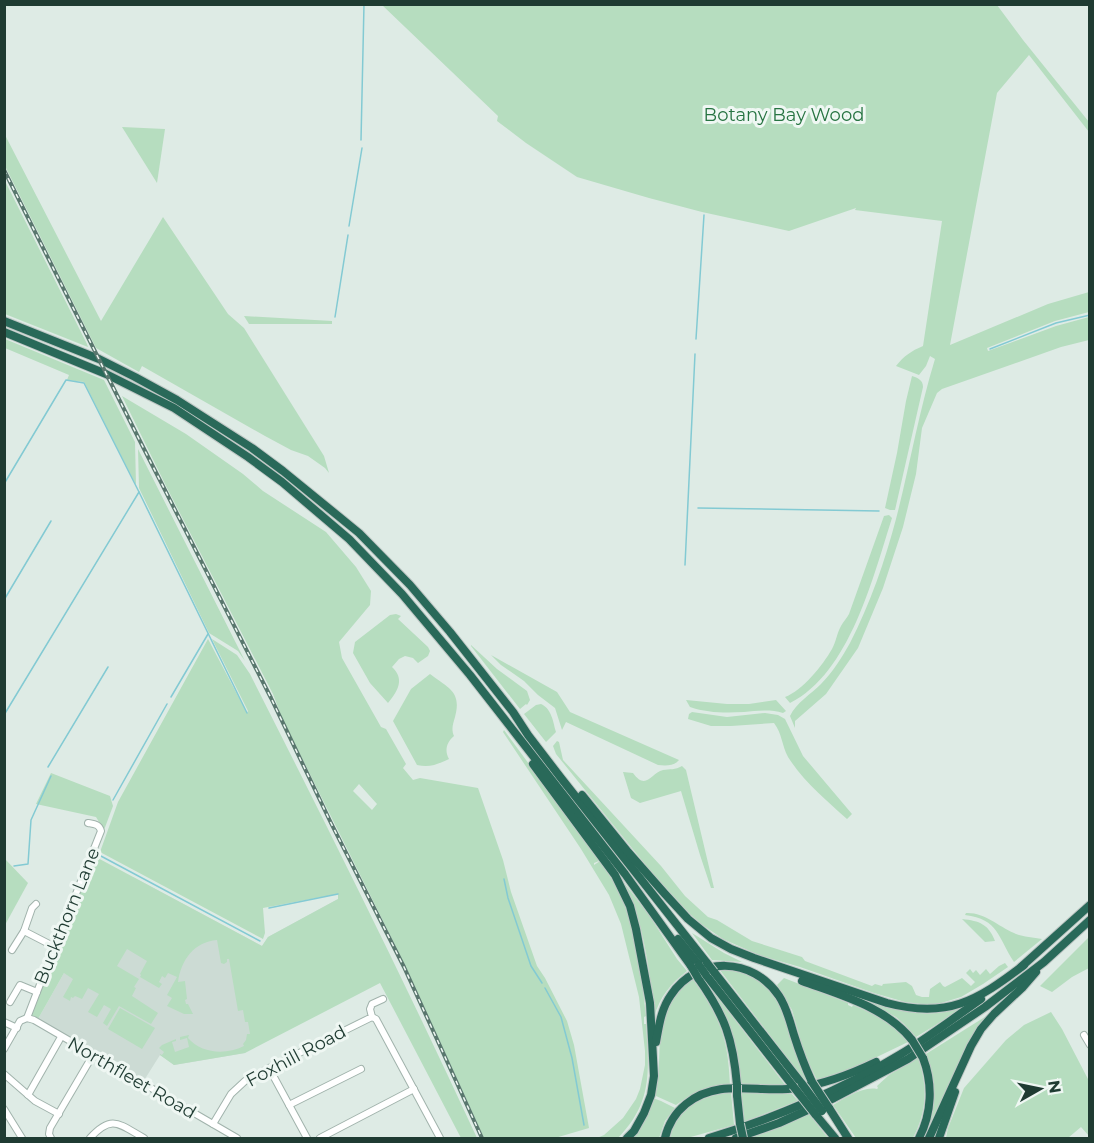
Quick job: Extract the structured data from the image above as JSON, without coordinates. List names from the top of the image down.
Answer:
{
  "streets": {
    "street": ["Buckthorn Lane", "Foxhill Road", "Northfleet Road"]
  },
  "crossings": [
    ["Buckthorn Lane", "Northfleet Road"],
    ["Foxhill Road", "Northfleet Road"]
  ],
  "parks": ["Botany Bay Wood"],
  "north": "right"
}
